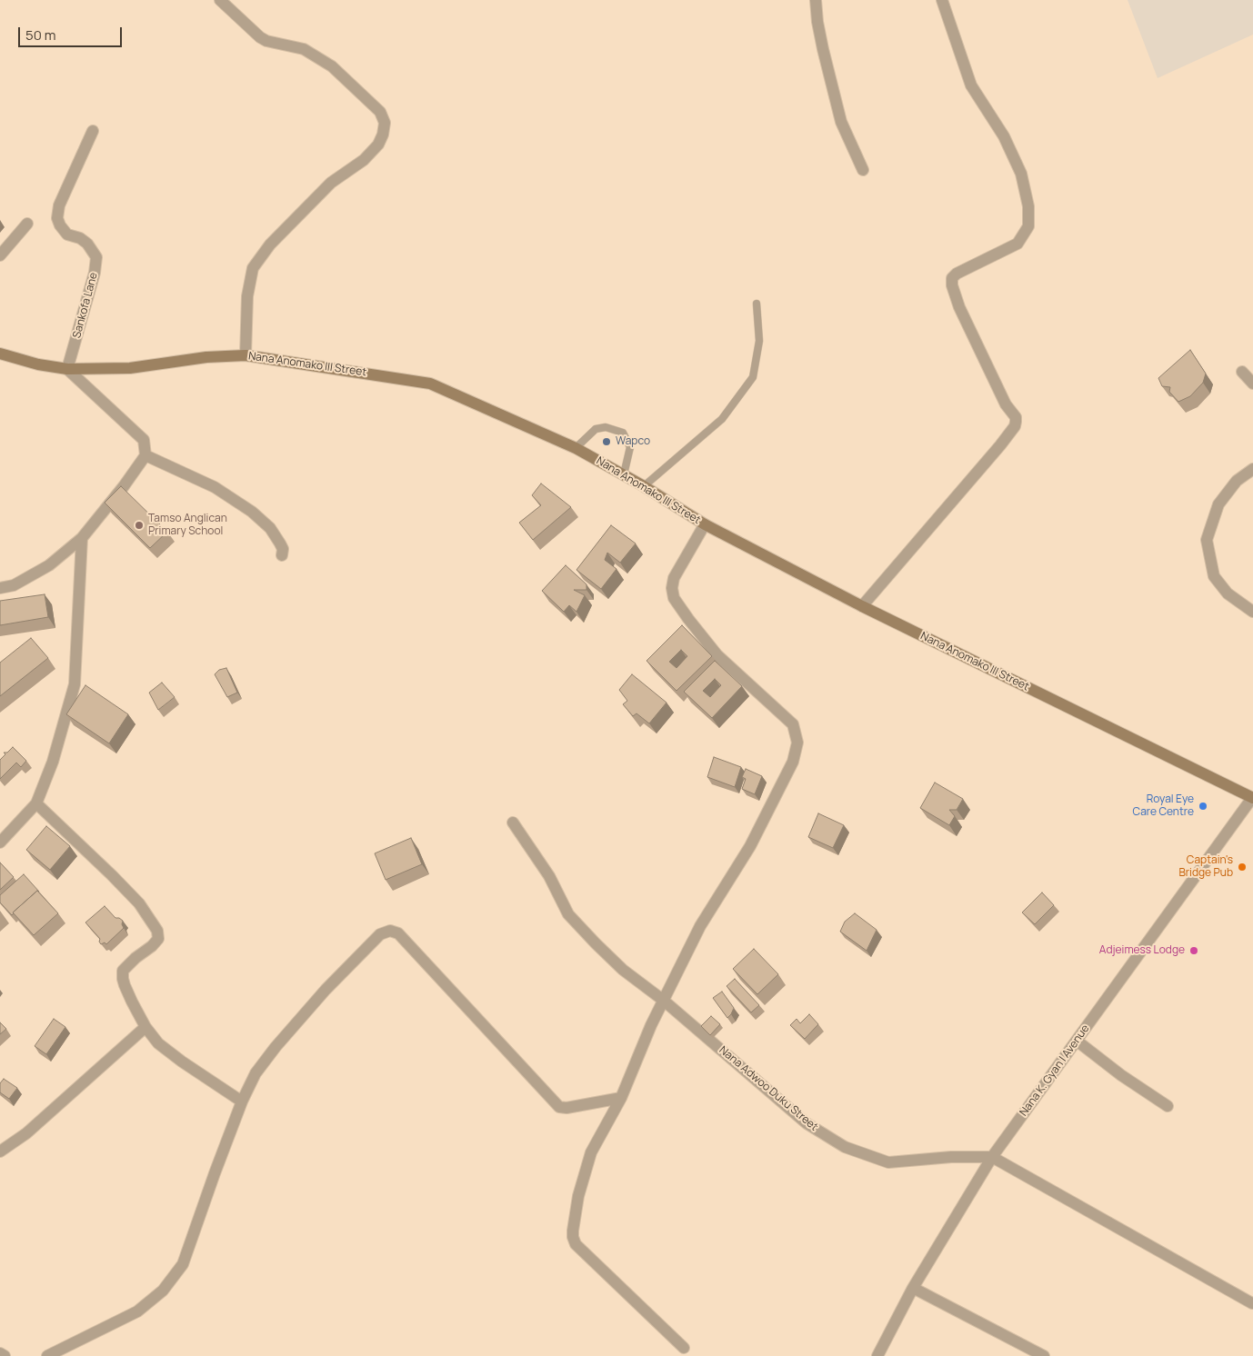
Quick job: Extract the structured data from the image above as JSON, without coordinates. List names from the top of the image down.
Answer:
{
  "streets": {
    "street": [
      "Sankofa Lane",
      "Nana Anomako III Street",
      "Nana K. Gyan I Avenue",
      "Nana Adwoo Duku Street"
    ]
  },
  "crossings": [
    ["Sankofa Lane", "Nana Anomako III Street"],
    ["Nana Anomako III Street", "Nana K. Gyan I Avenue"],
    ["Nana K. Gyan I Avenue", "Nana Adwoo Duku Street"]
  ],
  "places": [
    "Wapco",
    "Tamso Anglican Primary School",
    "Royal Eye Care Centre",
    "Captain's Bridge Pub",
    "Adjeimess Lodge"
  ],
  "scale_bar": "50 m"
}
